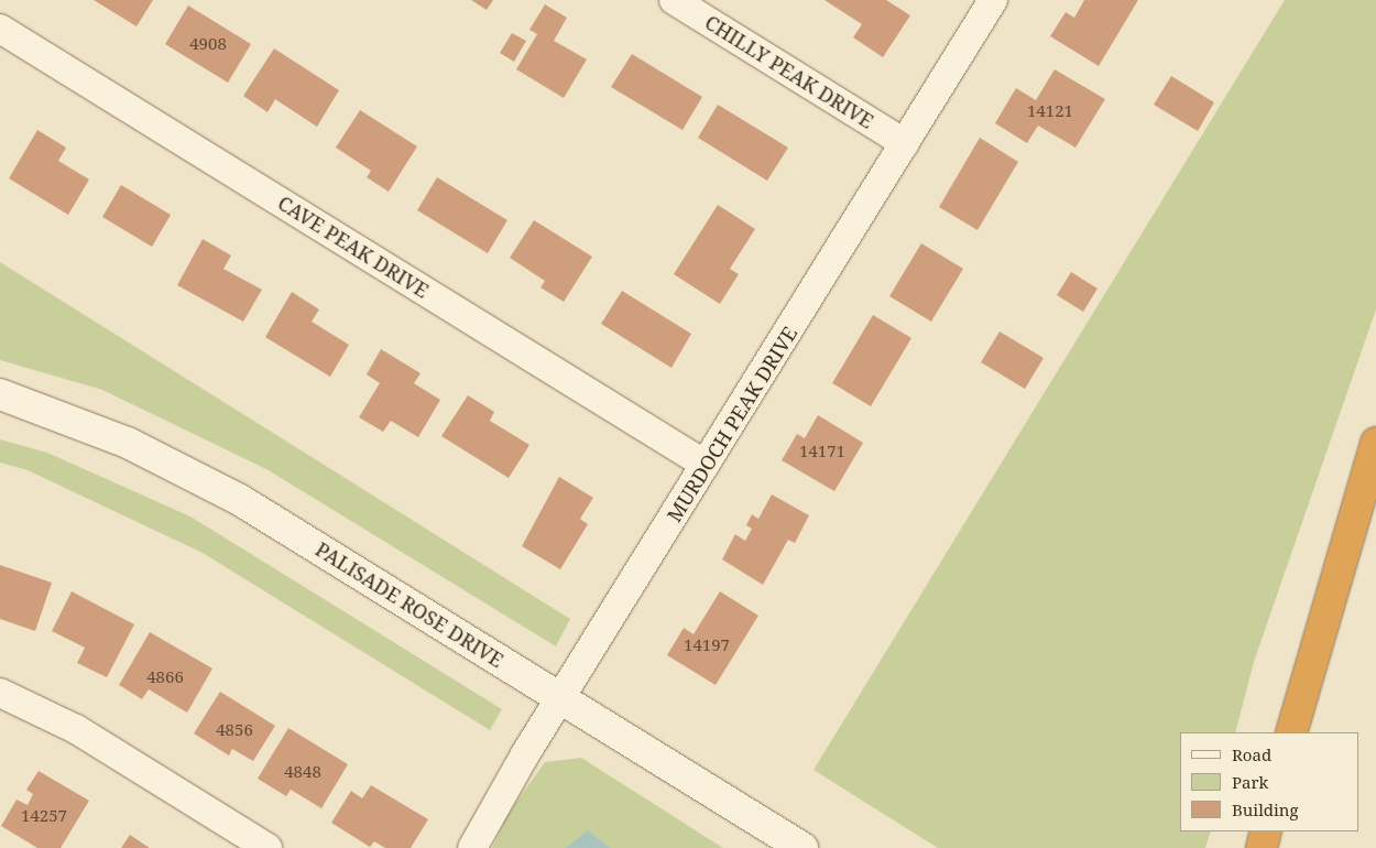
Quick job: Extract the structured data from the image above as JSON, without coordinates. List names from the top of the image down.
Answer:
{
  "streets": {
    "street": [
      "CHILLY PEAK DRIVE",
      "CAVE PEAK DRIVE",
      "MURDOCH PEAK DRIVE",
      "PALISADE ROSE DRIVE"
    ]
  },
  "crossings": [
    ["CHILLY PEAK DRIVE", "MURDOCH PEAK DRIVE"],
    ["CAVE PEAK DRIVE", "MURDOCH PEAK DRIVE"],
    ["MURDOCH PEAK DRIVE", "PALISADE ROSE DRIVE"]
  ],
  "house_numbers": [
    "4908",
    "14121",
    "14171",
    "14197",
    "4866",
    "4856",
    "4848",
    "14257"
  ],
  "legend": ["Road", "Park", "Building"]
}
